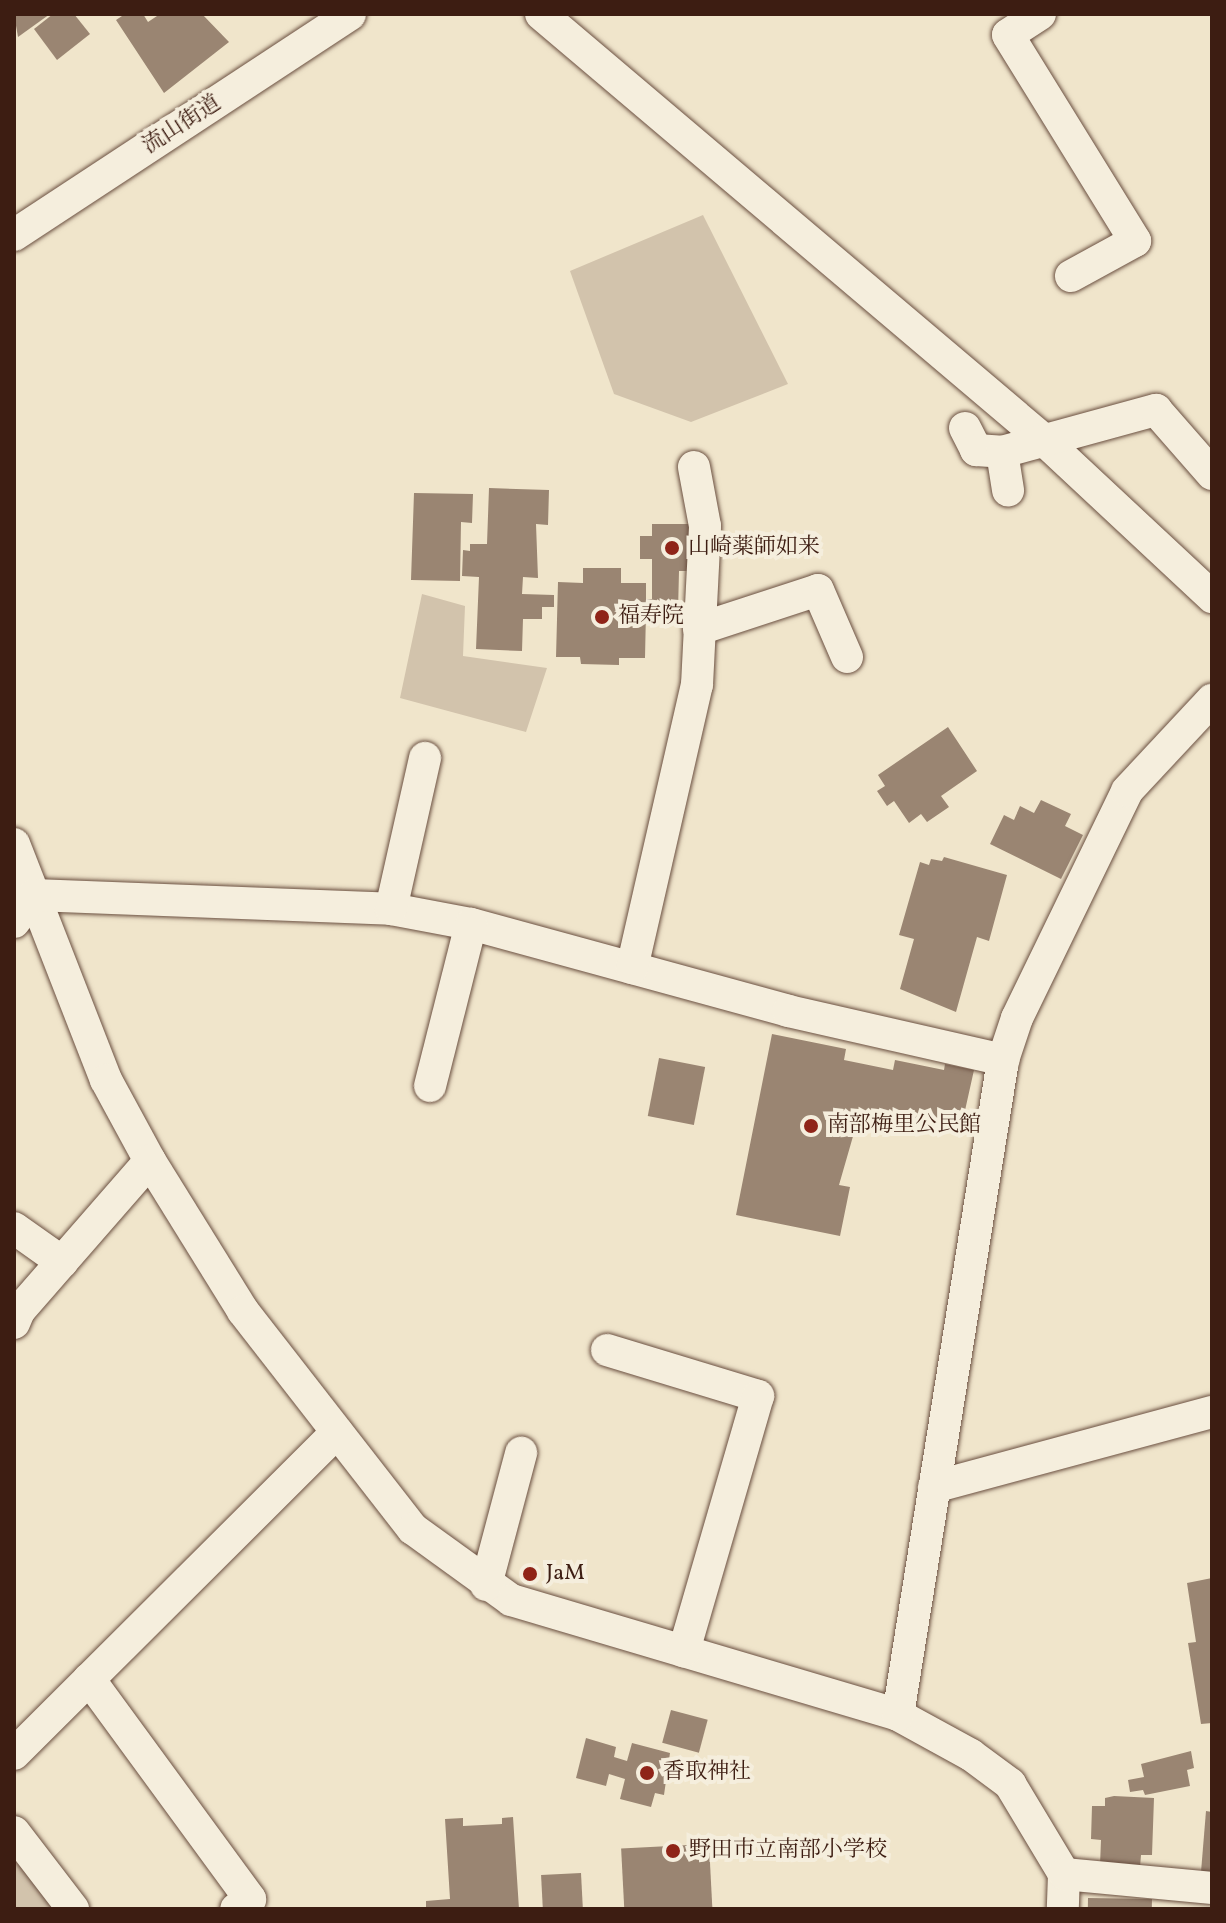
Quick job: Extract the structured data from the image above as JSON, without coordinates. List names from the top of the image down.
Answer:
{
  "streets": {
    "street": ["流山街道"]
  },
  "places": [
    "山崎薬師如来",
    "福寿院",
    "南部梅里公民館",
    "JaM",
    "香取神社",
    "野田市立南部小学校"
  ]
}
